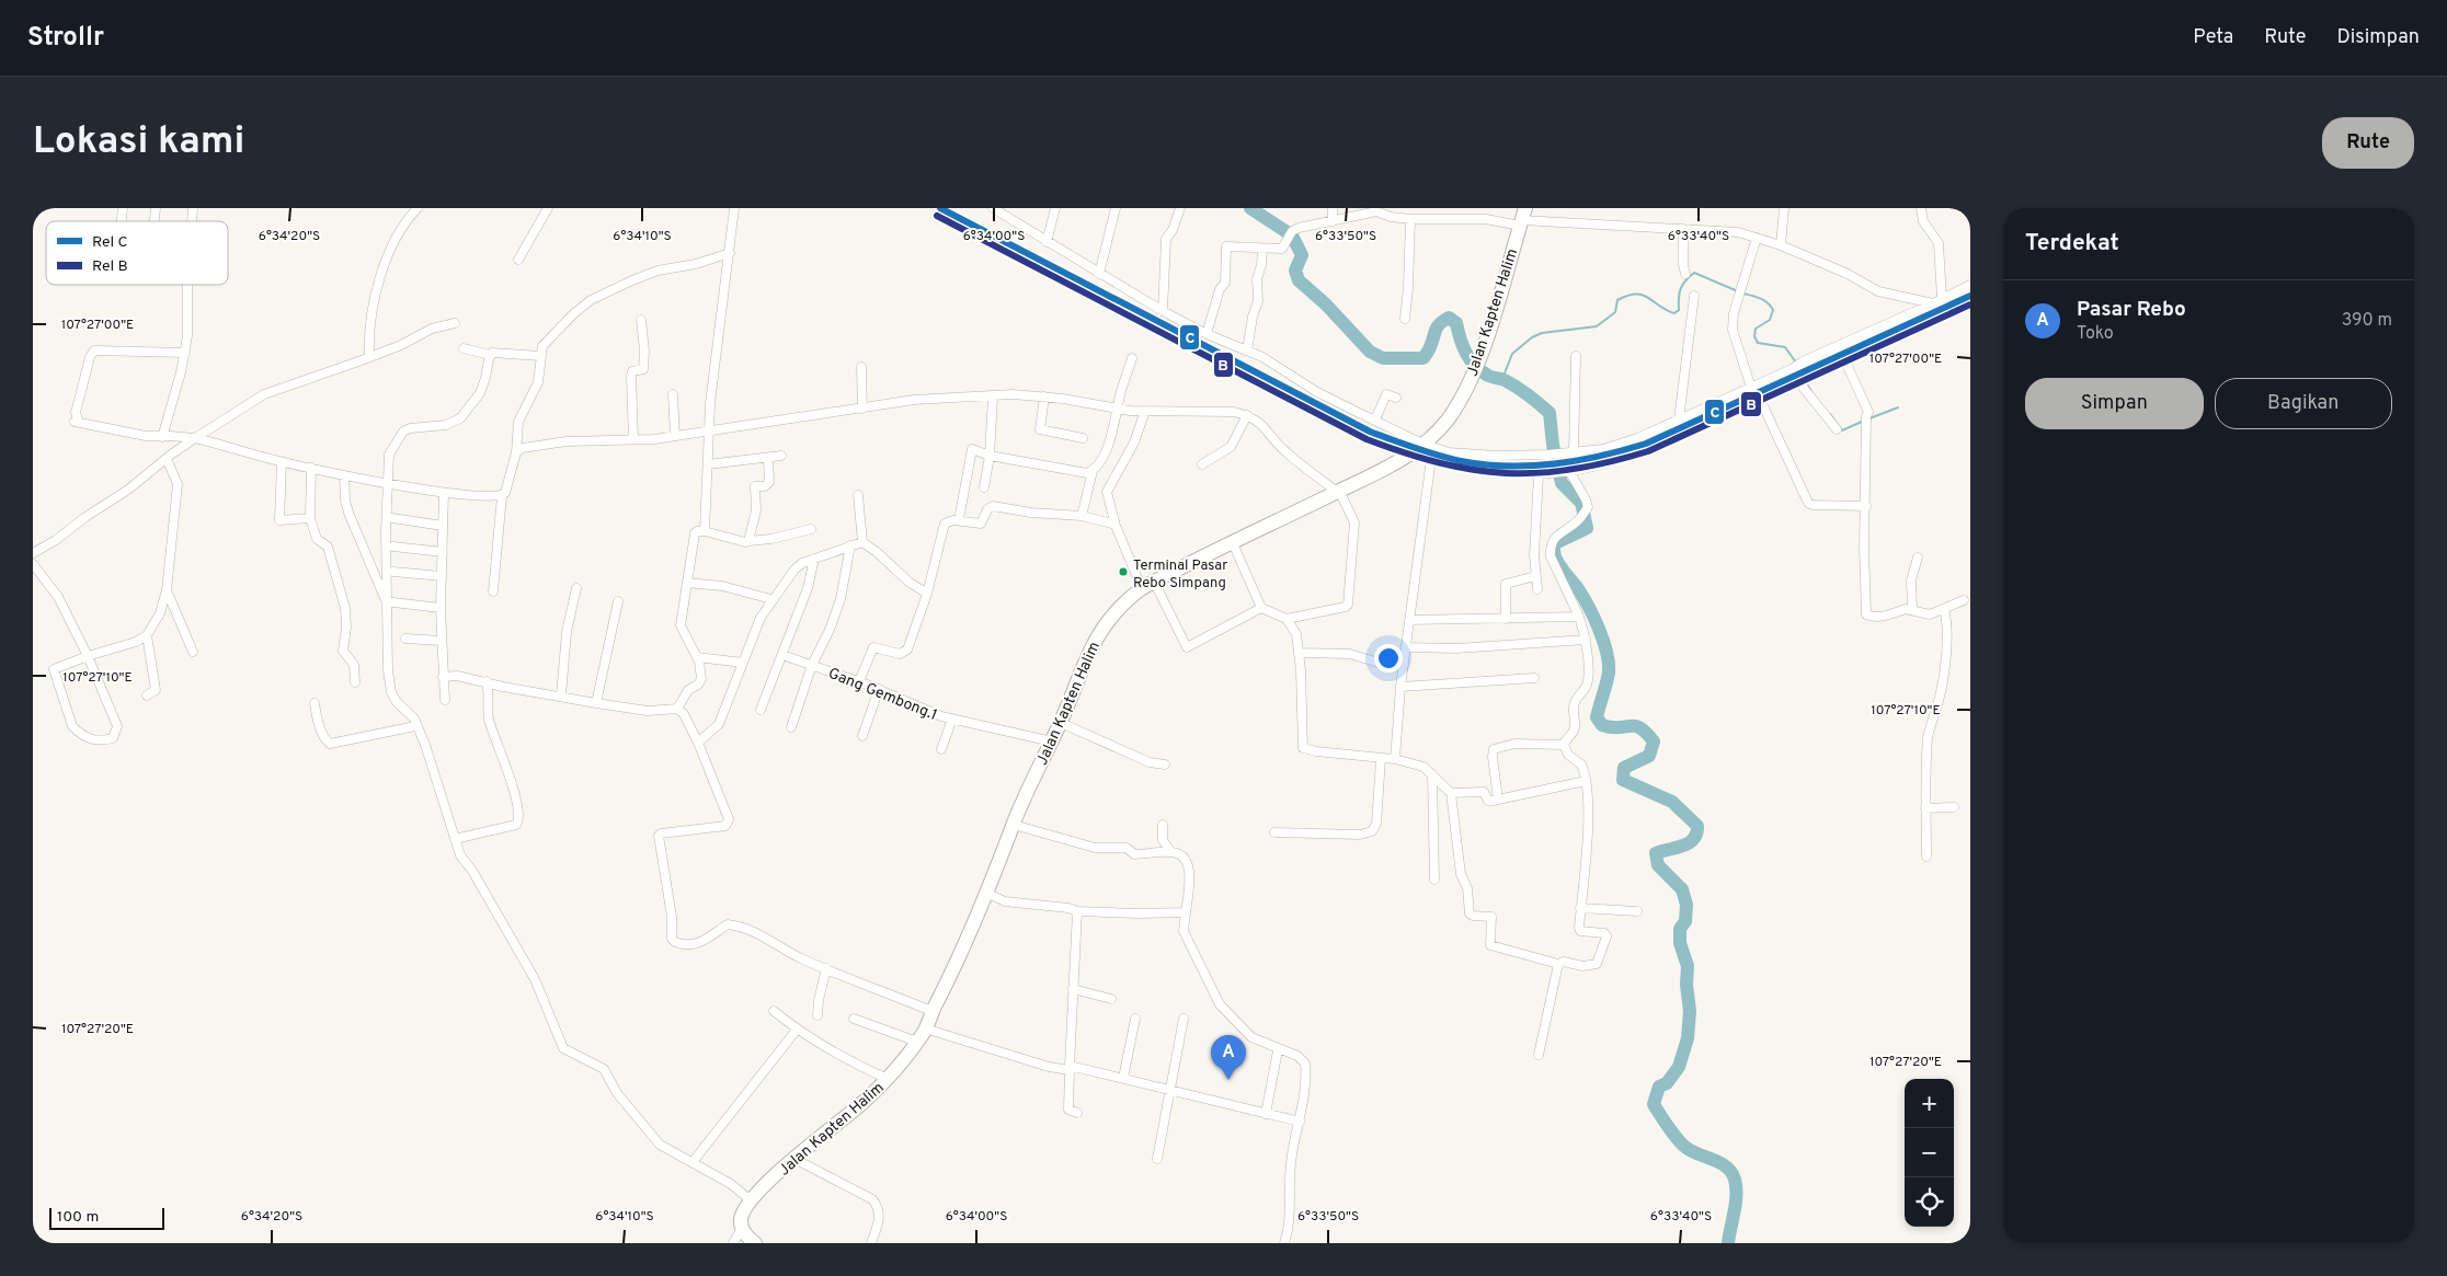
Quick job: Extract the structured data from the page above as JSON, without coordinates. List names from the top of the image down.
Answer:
{
  "streets": {
    "main road": ["Jalan Kapten Halim"],
    "street": ["Gang Gembong.1"]
  },
  "crossings": [
    ["Jalan Kapten Halim", "Gang Gembong.1"]
  ],
  "places": ["Terminal Pasar Rebo Simpang"],
  "lines": ["rail line C", "rail line B"],
  "legend": ["Rel C", "Rel B"],
  "scale_bar": "100 m",
  "page": {
    "header": "Strollr",
    "nav": ["Peta", "Rute", "Disimpan"],
    "buttons": [
      "Rute",
      ["Simpan", "Bagikan"]
    ],
    "title": "Lokasi kami",
    "heading": "Terdekat",
    "list": [
      {
        "mark": "A",
        "name": "Pasar Rebo",
        "note": "Toko",
        "value": "390 m"
      }
    ],
    "pins": "A",
    "map_buttons": ["+", "−"],
    "scale": "100 m"
  },
  "coordinates": [
    "6°34'20\"S",
    "6°34'10\"S",
    "6°34'00\"S",
    "6°33'50\"S",
    "6°33'40\"S",
    "107°27'00\"E",
    "107°27'10\"E",
    "107°27'20\"E"
  ]
}
